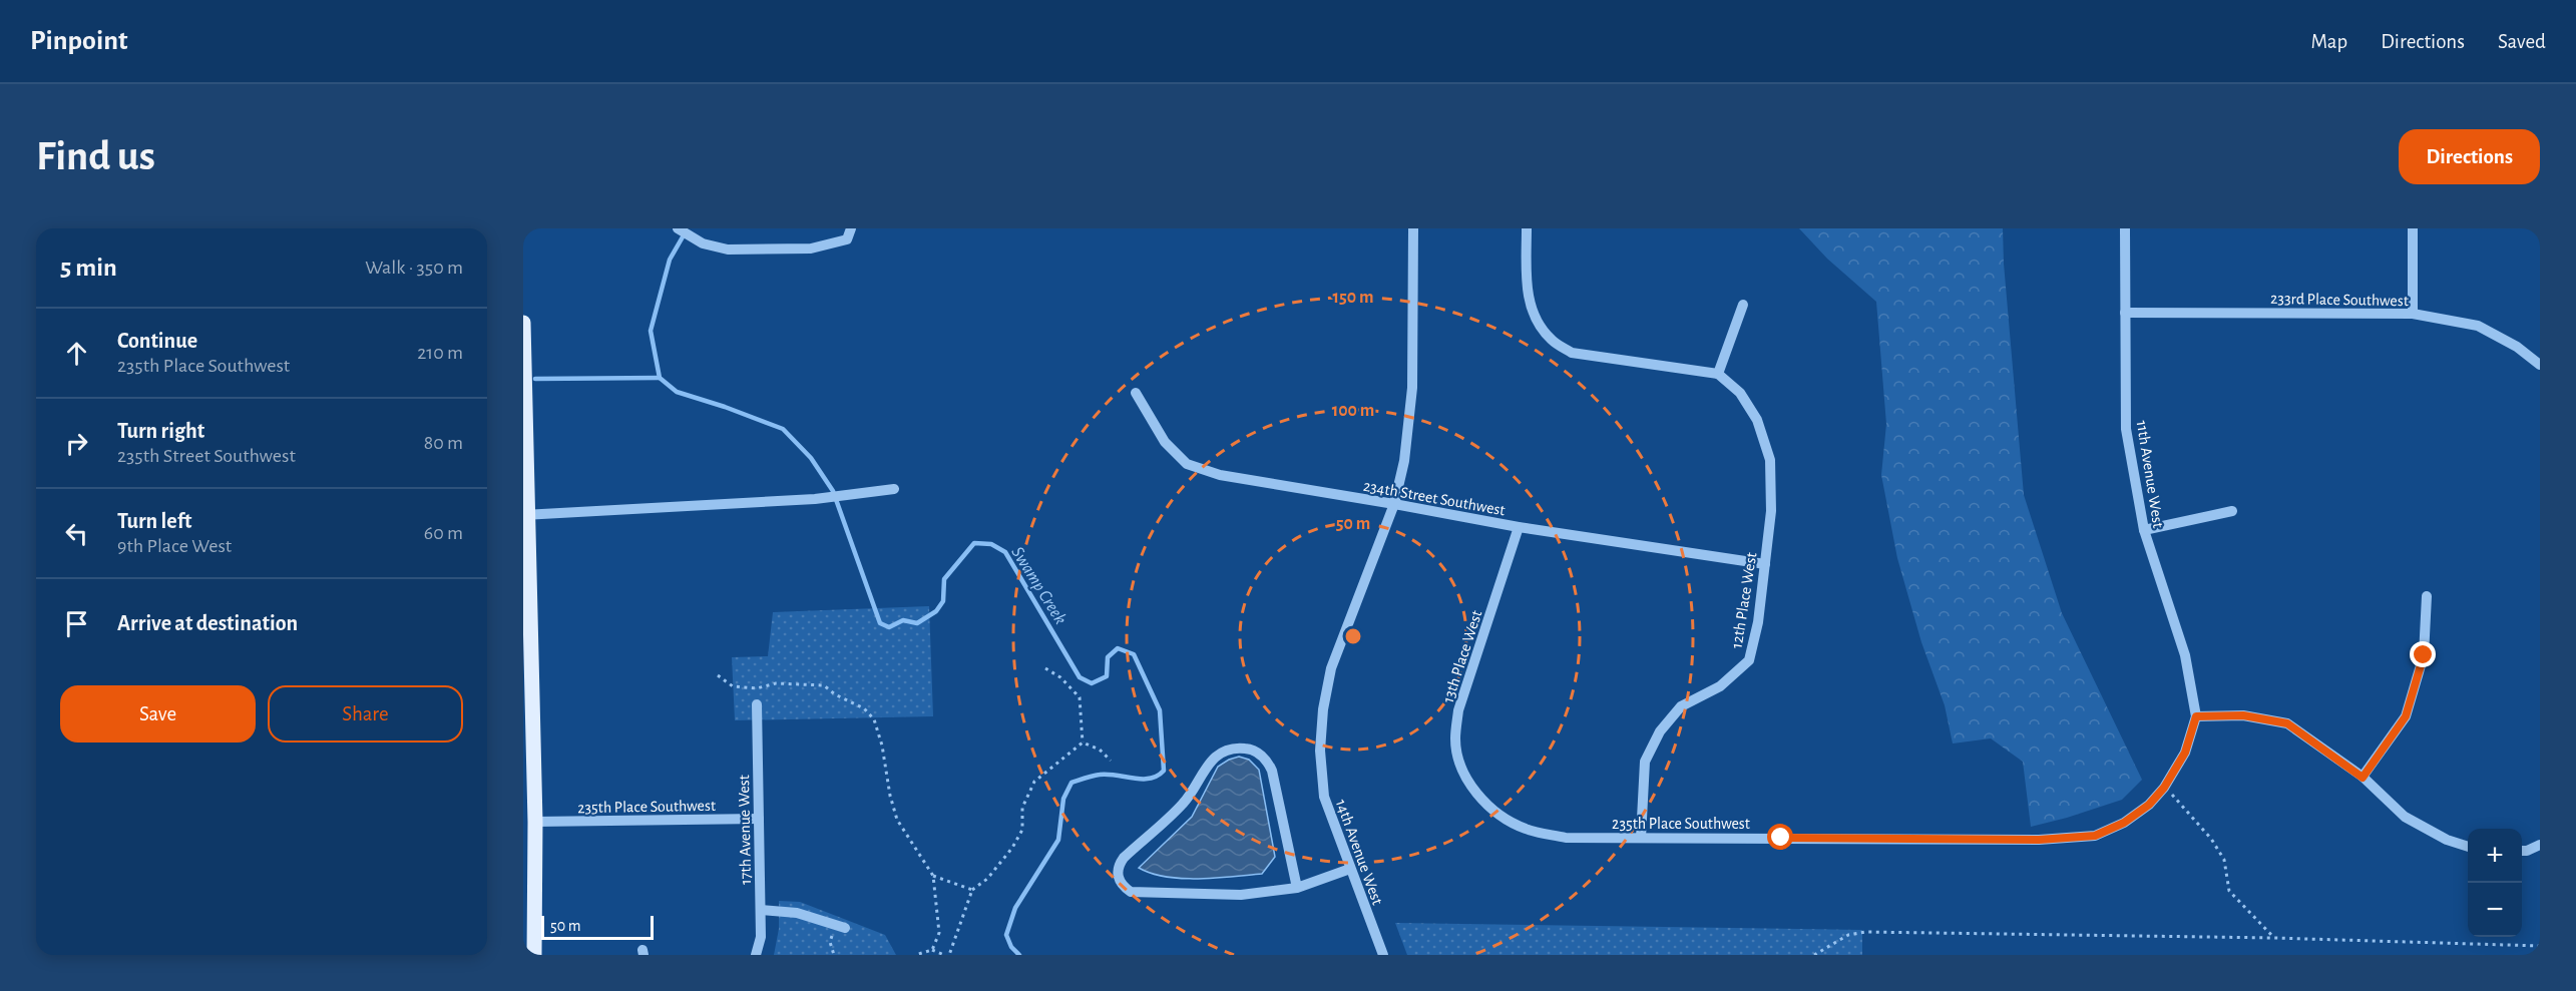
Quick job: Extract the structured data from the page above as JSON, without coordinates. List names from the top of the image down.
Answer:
{
  "streets": {
    "street": [
      "233rd Place Southwest",
      "11th Avenue West",
      "234th Street Southwest",
      "12th Place West",
      "13th Place West",
      "235th Place Southwest",
      "17th Avenue West",
      "14th Avenue West"
    ]
  },
  "crossings": [
    ["233rd Place Southwest", "11th Avenue West"],
    ["11th Avenue West", "235th Place Southwest"],
    ["234th Street Southwest", "12th Place West"],
    ["234th Street Southwest", "13th Place West"],
    ["234th Street Southwest", "14th Avenue West"],
    ["12th Place West", "235th Place Southwest"],
    ["13th Place West", "235th Place Southwest"],
    ["235th Place Southwest", "17th Avenue West"]
  ],
  "water": ["Swamp Creek"],
  "scale_bar": "50 m",
  "page": {
    "header": "Pinpoint",
    "nav": ["Map", "Directions", "Saved"],
    "buttons": [
      "Directions",
      ["Save", "Share"]
    ],
    "title": "Find us",
    "heading": ["5 min", "Walk · 350 m"],
    "list": [
      ["Continue", "235th Place Southwest", "210 m"],
      ["Turn right", "235th Street Southwest", "80 m"],
      ["Turn left", "9th Place West", "60 m"],
      "Arrive at destination"
    ],
    "map_buttons": ["+", "−"],
    "scale": "50 m"
  },
  "rings": ["150 m", "100 m", "50 m"]
}
